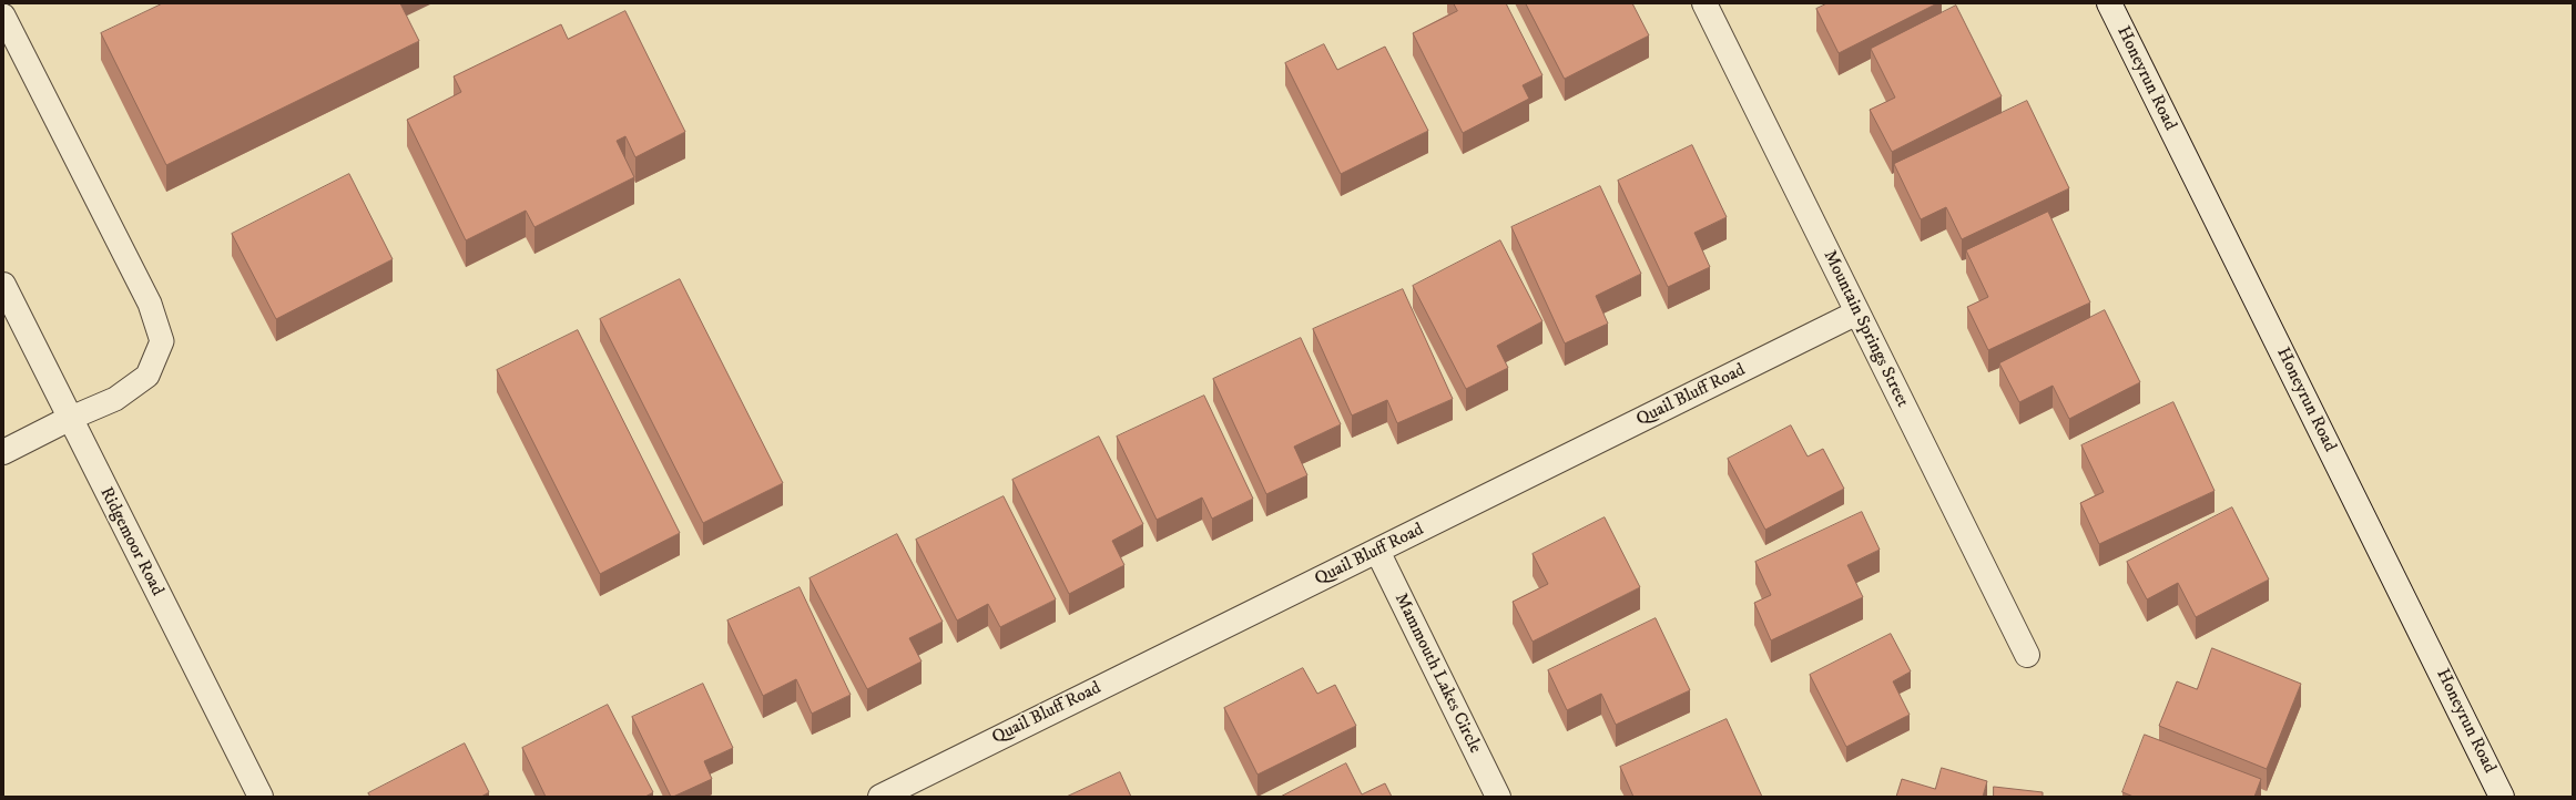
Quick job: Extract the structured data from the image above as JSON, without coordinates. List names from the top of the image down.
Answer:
{
  "streets": {
    "street": [
      "Honeyrun Road",
      "Mountain Springs Street",
      "Quail Bluff Road",
      "Ridgemoor Road",
      "Mammouth Lakes Circle"
    ]
  },
  "crossings": [
    ["Mountain Springs Street", "Quail Bluff Road"],
    ["Quail Bluff Road", "Mammouth Lakes Circle"]
  ]
}
